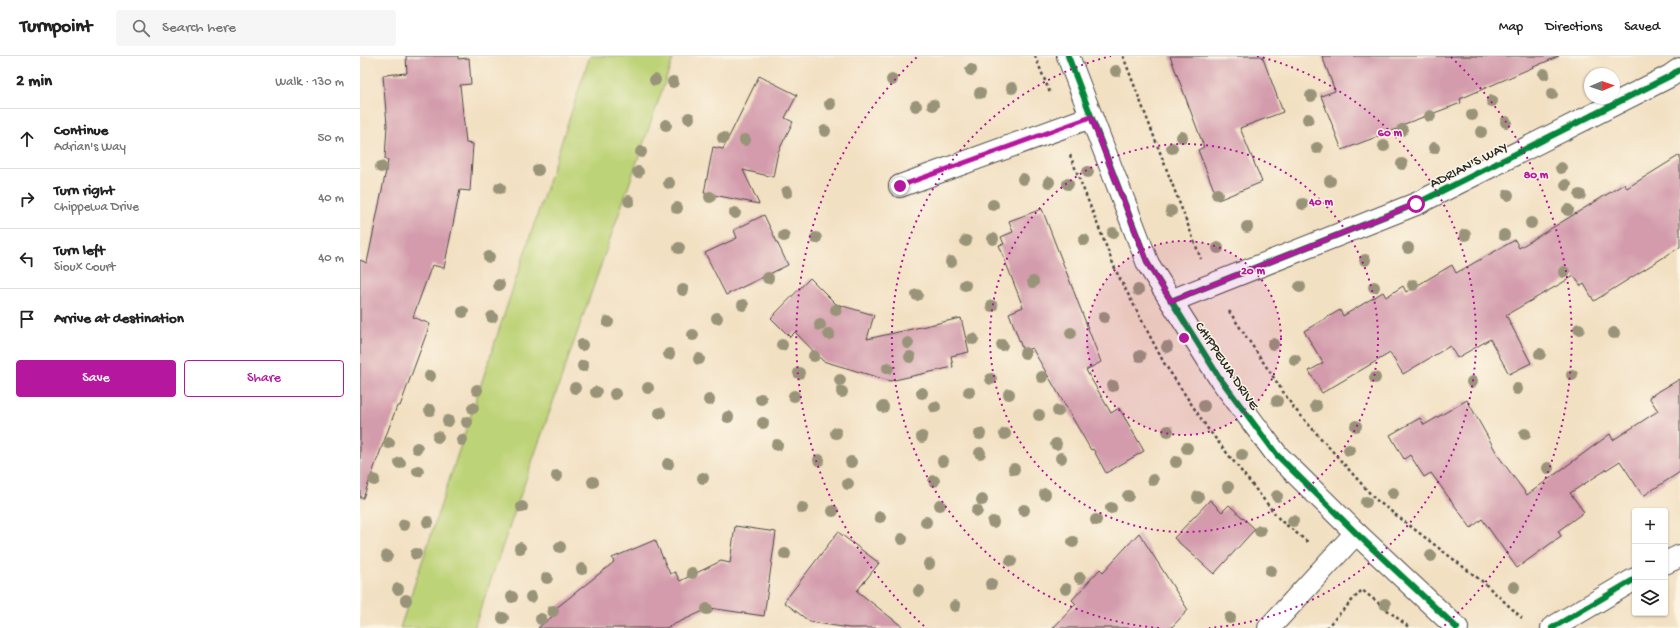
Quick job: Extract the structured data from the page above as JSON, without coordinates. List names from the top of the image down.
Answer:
{
  "streets": {
    "street": ["ADRIAN'S WAY", "CHIPPEWA DRIVE"]
  },
  "crossings": [
    ["ADRIAN'S WAY", "CHIPPEWA DRIVE"]
  ],
  "north": "right",
  "page": {
    "header": "Turnpoint",
    "search": "Search here",
    "nav": ["Map", "Directions", "Saved"],
    "heading": ["2 min", "Walk · 130 m"],
    "list": [
      ["Continue", "Adrian's Way", "50 m"],
      ["Turn right", "Chippewa Drive", "40 m"],
      ["Turn left", "Sioux Court", "40 m"],
      "Arrive at destination"
    ],
    "buttons": ["Save", "Share"],
    "map_buttons": ["+", "−"]
  },
  "rings": [
    "60 m",
    "80 m",
    "40 m",
    "20 m"
  ]
}
